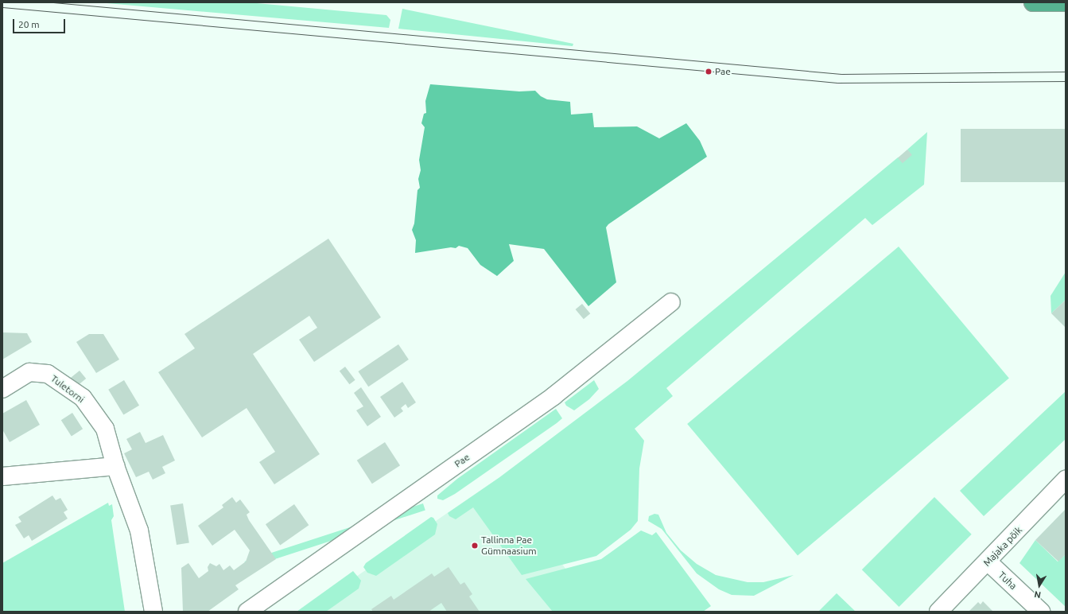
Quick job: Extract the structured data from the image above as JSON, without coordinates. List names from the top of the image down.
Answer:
{
  "streets": {
    "street": [
      "Tuletorni",
      "Pae",
      "Majaka põik",
      "Tuha"
    ]
  },
  "crossings": [
    ["Majaka põik", "Tuha"]
  ],
  "places": ["Pae", "Tallinna Pae Gümnaasium"],
  "scale_bar": "20 m",
  "north": "bottom"
}
